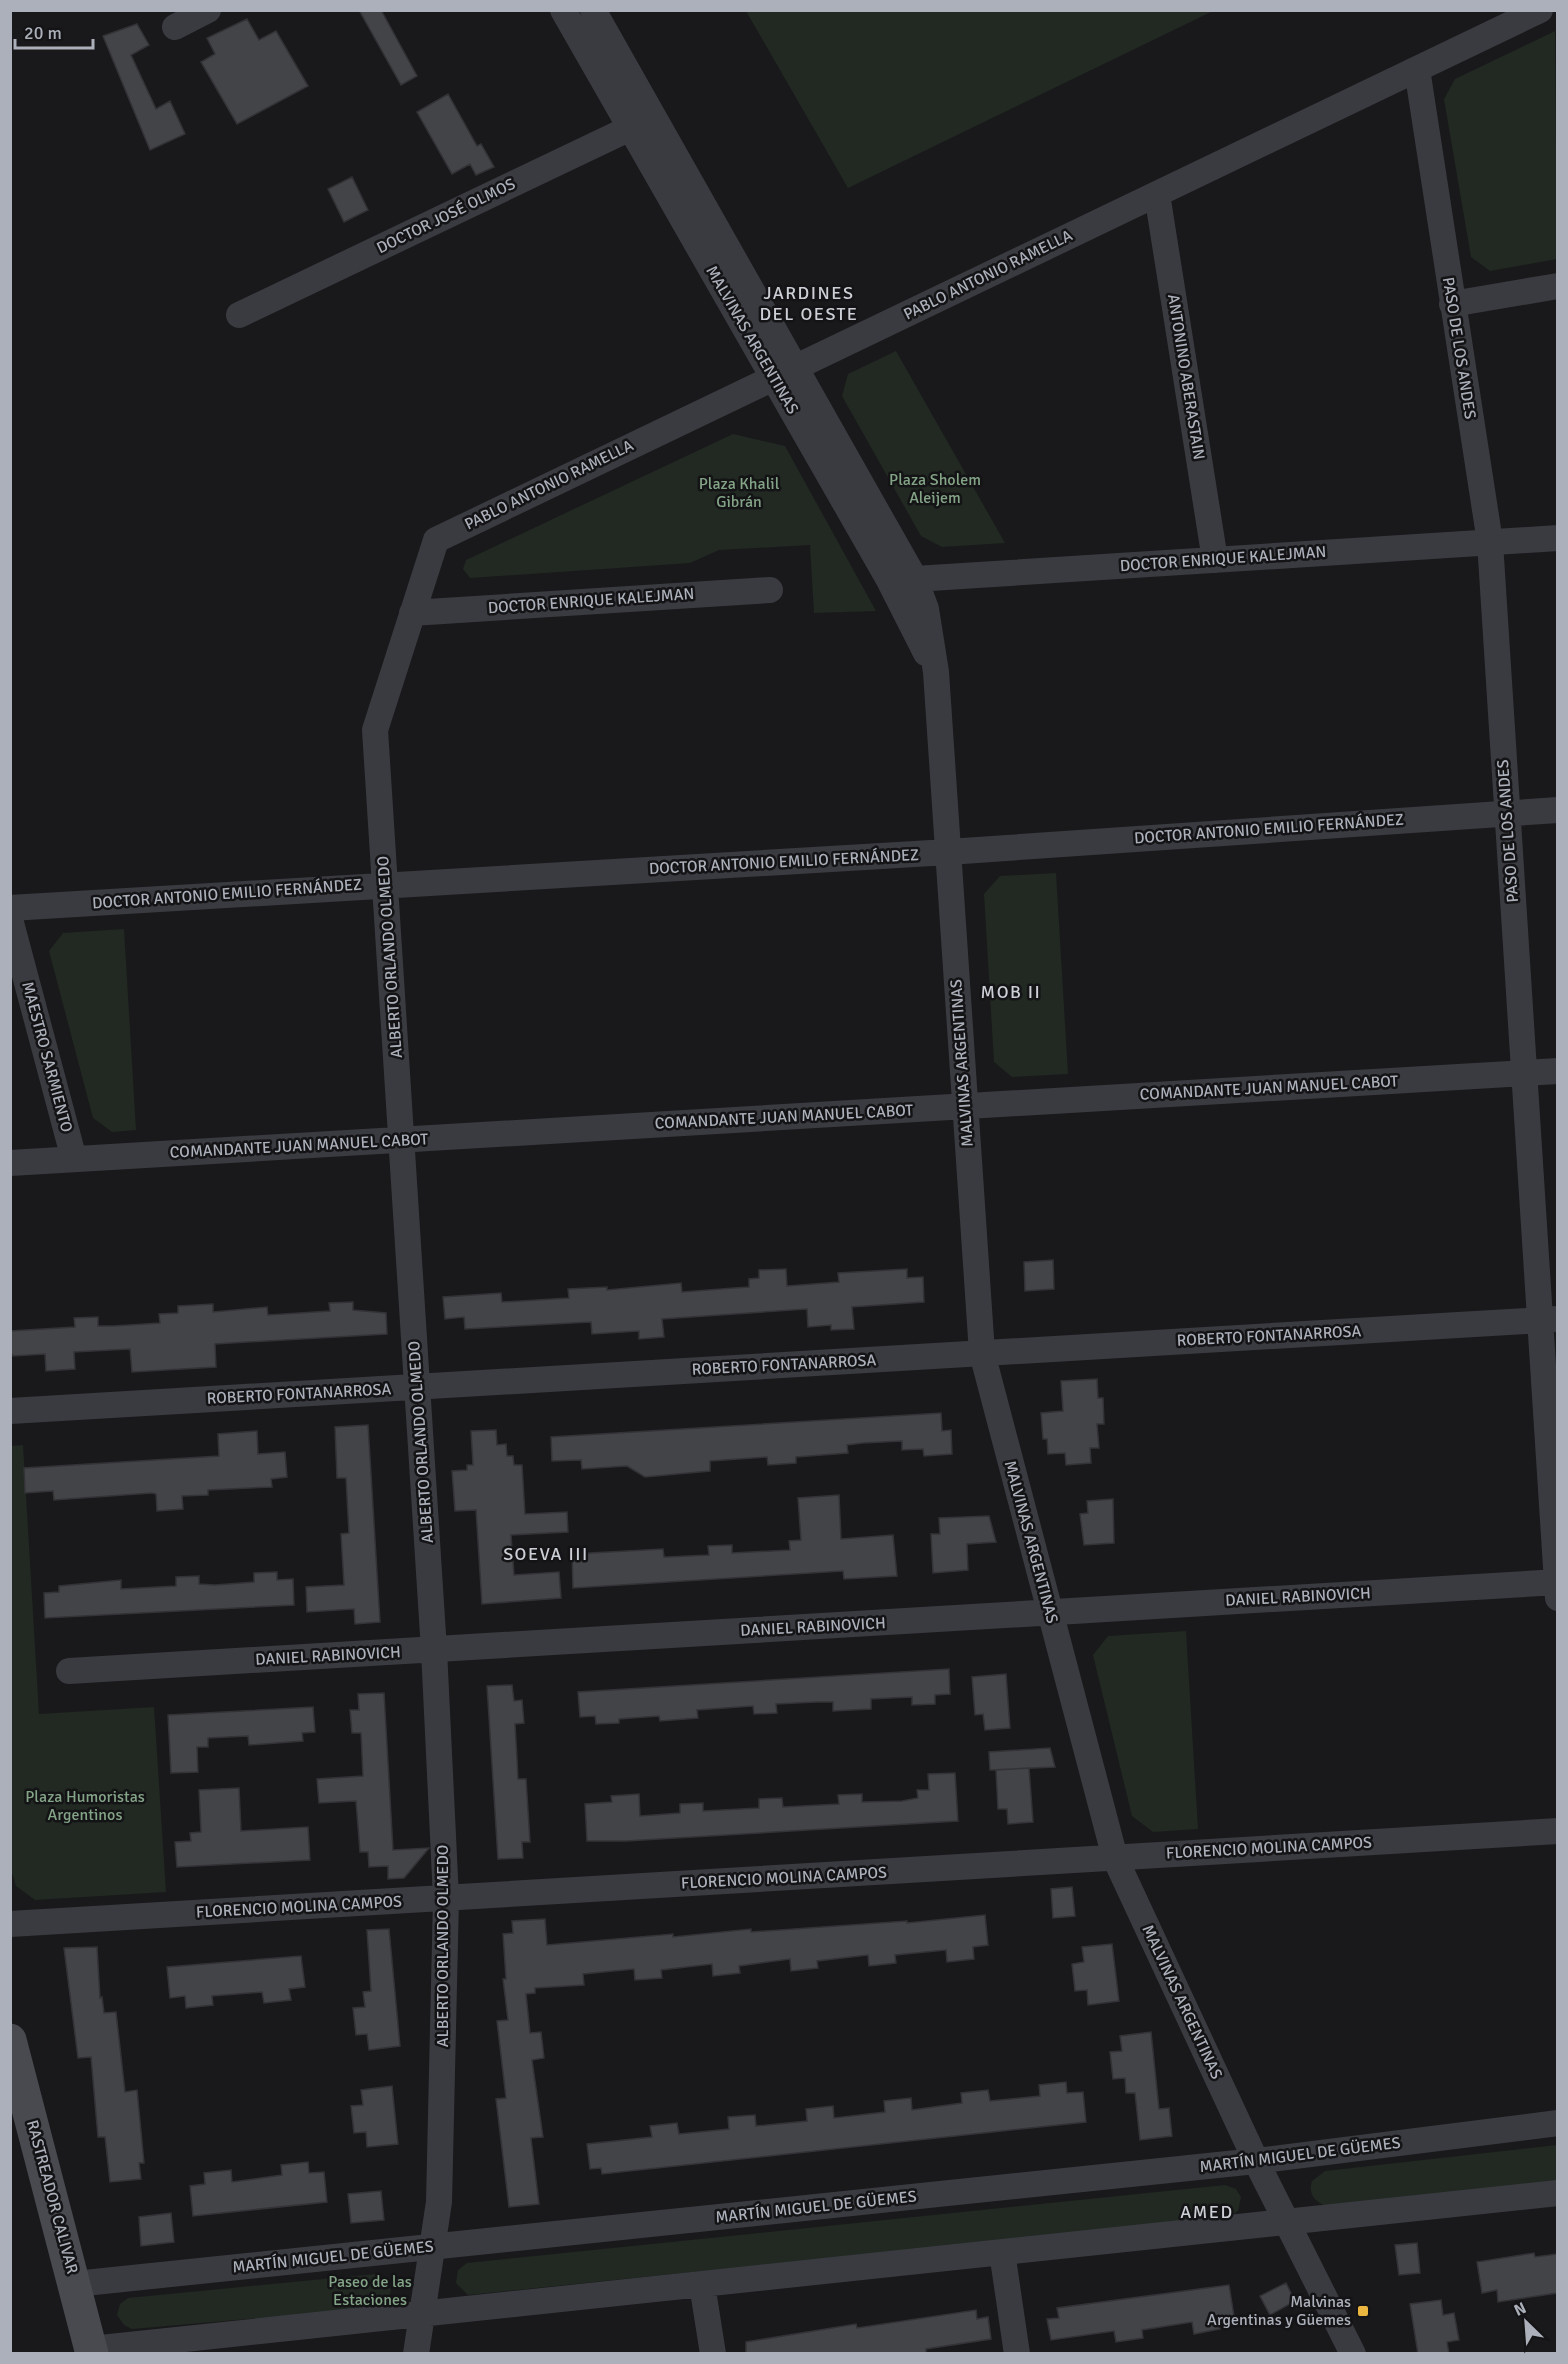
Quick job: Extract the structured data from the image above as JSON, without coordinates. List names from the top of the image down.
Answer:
{
  "streets": {
    "main road": ["RASTREADOR CALIVAR"],
    "street": [
      "DOCTOR JOSÉ OLMOS",
      "PABLO ANTONIO RAMELLA",
      "MALVINAS ARGENTINAS",
      "PASO DE LOS ANDES",
      "ANTONINO ABERASTAIN",
      "DOCTOR ENRIQUE KALEJMAN",
      "DOCTOR ANTONIO EMILIO FERNÁNDEZ",
      "ALBERTO ORLANDO OLMEDO",
      "MAESTRO SARMIENTO",
      "COMANDANTE JUAN MANUEL CABOT",
      "ROBERTO FONTANARROSA",
      "DANIEL RABINOVICH",
      "FLORENCIO MOLINA CAMPOS",
      "MARTÍN MIGUEL DE GÜEMES"
    ]
  },
  "crossings": [
    ["DOCTOR JOSÉ OLMOS", "MALVINAS ARGENTINAS"],
    ["PABLO ANTONIO RAMELLA", "MALVINAS ARGENTINAS"],
    ["PABLO ANTONIO RAMELLA", "PASO DE LOS ANDES"],
    ["PABLO ANTONIO RAMELLA", "ANTONINO ABERASTAIN"],
    ["PABLO ANTONIO RAMELLA", "ALBERTO ORLANDO OLMEDO"],
    ["MALVINAS ARGENTINAS", "DOCTOR ENRIQUE KALEJMAN"],
    ["MALVINAS ARGENTINAS", "DOCTOR ANTONIO EMILIO FERNÁNDEZ"],
    ["MALVINAS ARGENTINAS", "COMANDANTE JUAN MANUEL CABOT"],
    ["MALVINAS ARGENTINAS", "ROBERTO FONTANARROSA"],
    ["MALVINAS ARGENTINAS", "DANIEL RABINOVICH"],
    ["MALVINAS ARGENTINAS", "FLORENCIO MOLINA CAMPOS"],
    ["MALVINAS ARGENTINAS", "MARTÍN MIGUEL DE GÜEMES"],
    ["PASO DE LOS ANDES", "DOCTOR ENRIQUE KALEJMAN"],
    ["PASO DE LOS ANDES", "DOCTOR ANTONIO EMILIO FERNÁNDEZ"],
    ["PASO DE LOS ANDES", "COMANDANTE JUAN MANUEL CABOT"],
    ["PASO DE LOS ANDES", "ROBERTO FONTANARROSA"],
    ["PASO DE LOS ANDES", "DANIEL RABINOVICH"],
    ["ANTONINO ABERASTAIN", "DOCTOR ENRIQUE KALEJMAN"],
    ["DOCTOR ENRIQUE KALEJMAN", "ALBERTO ORLANDO OLMEDO"],
    ["DOCTOR ANTONIO EMILIO FERNÁNDEZ", "ALBERTO ORLANDO OLMEDO"],
    ["ALBERTO ORLANDO OLMEDO", "COMANDANTE JUAN MANUEL CABOT"],
    ["ALBERTO ORLANDO OLMEDO", "ROBERTO FONTANARROSA"],
    ["ALBERTO ORLANDO OLMEDO", "DANIEL RABINOVICH"],
    ["ALBERTO ORLANDO OLMEDO", "FLORENCIO MOLINA CAMPOS"],
    ["ALBERTO ORLANDO OLMEDO", "MARTÍN MIGUEL DE GÜEMES"],
    ["MAESTRO SARMIENTO", "COMANDANTE JUAN MANUEL CABOT"],
    ["MARTÍN MIGUEL DE GÜEMES", "RASTREADOR CALIVAR"]
  ],
  "districts": [
    "JARDINES DEL OESTE",
    "MOB II",
    "SOEVA III",
    "AMED"
  ],
  "parks": [
    "Plaza Sholem Aleijem",
    "Plaza Khalil Gibrán",
    "Plaza Humoristas Argentinos",
    "Paseo de las Estaciones"
  ],
  "places": {
    "transit": ["Malvinas Argentinas y Güemes"]
  },
  "scale_bar": "20 m",
  "north": "top left"
}
